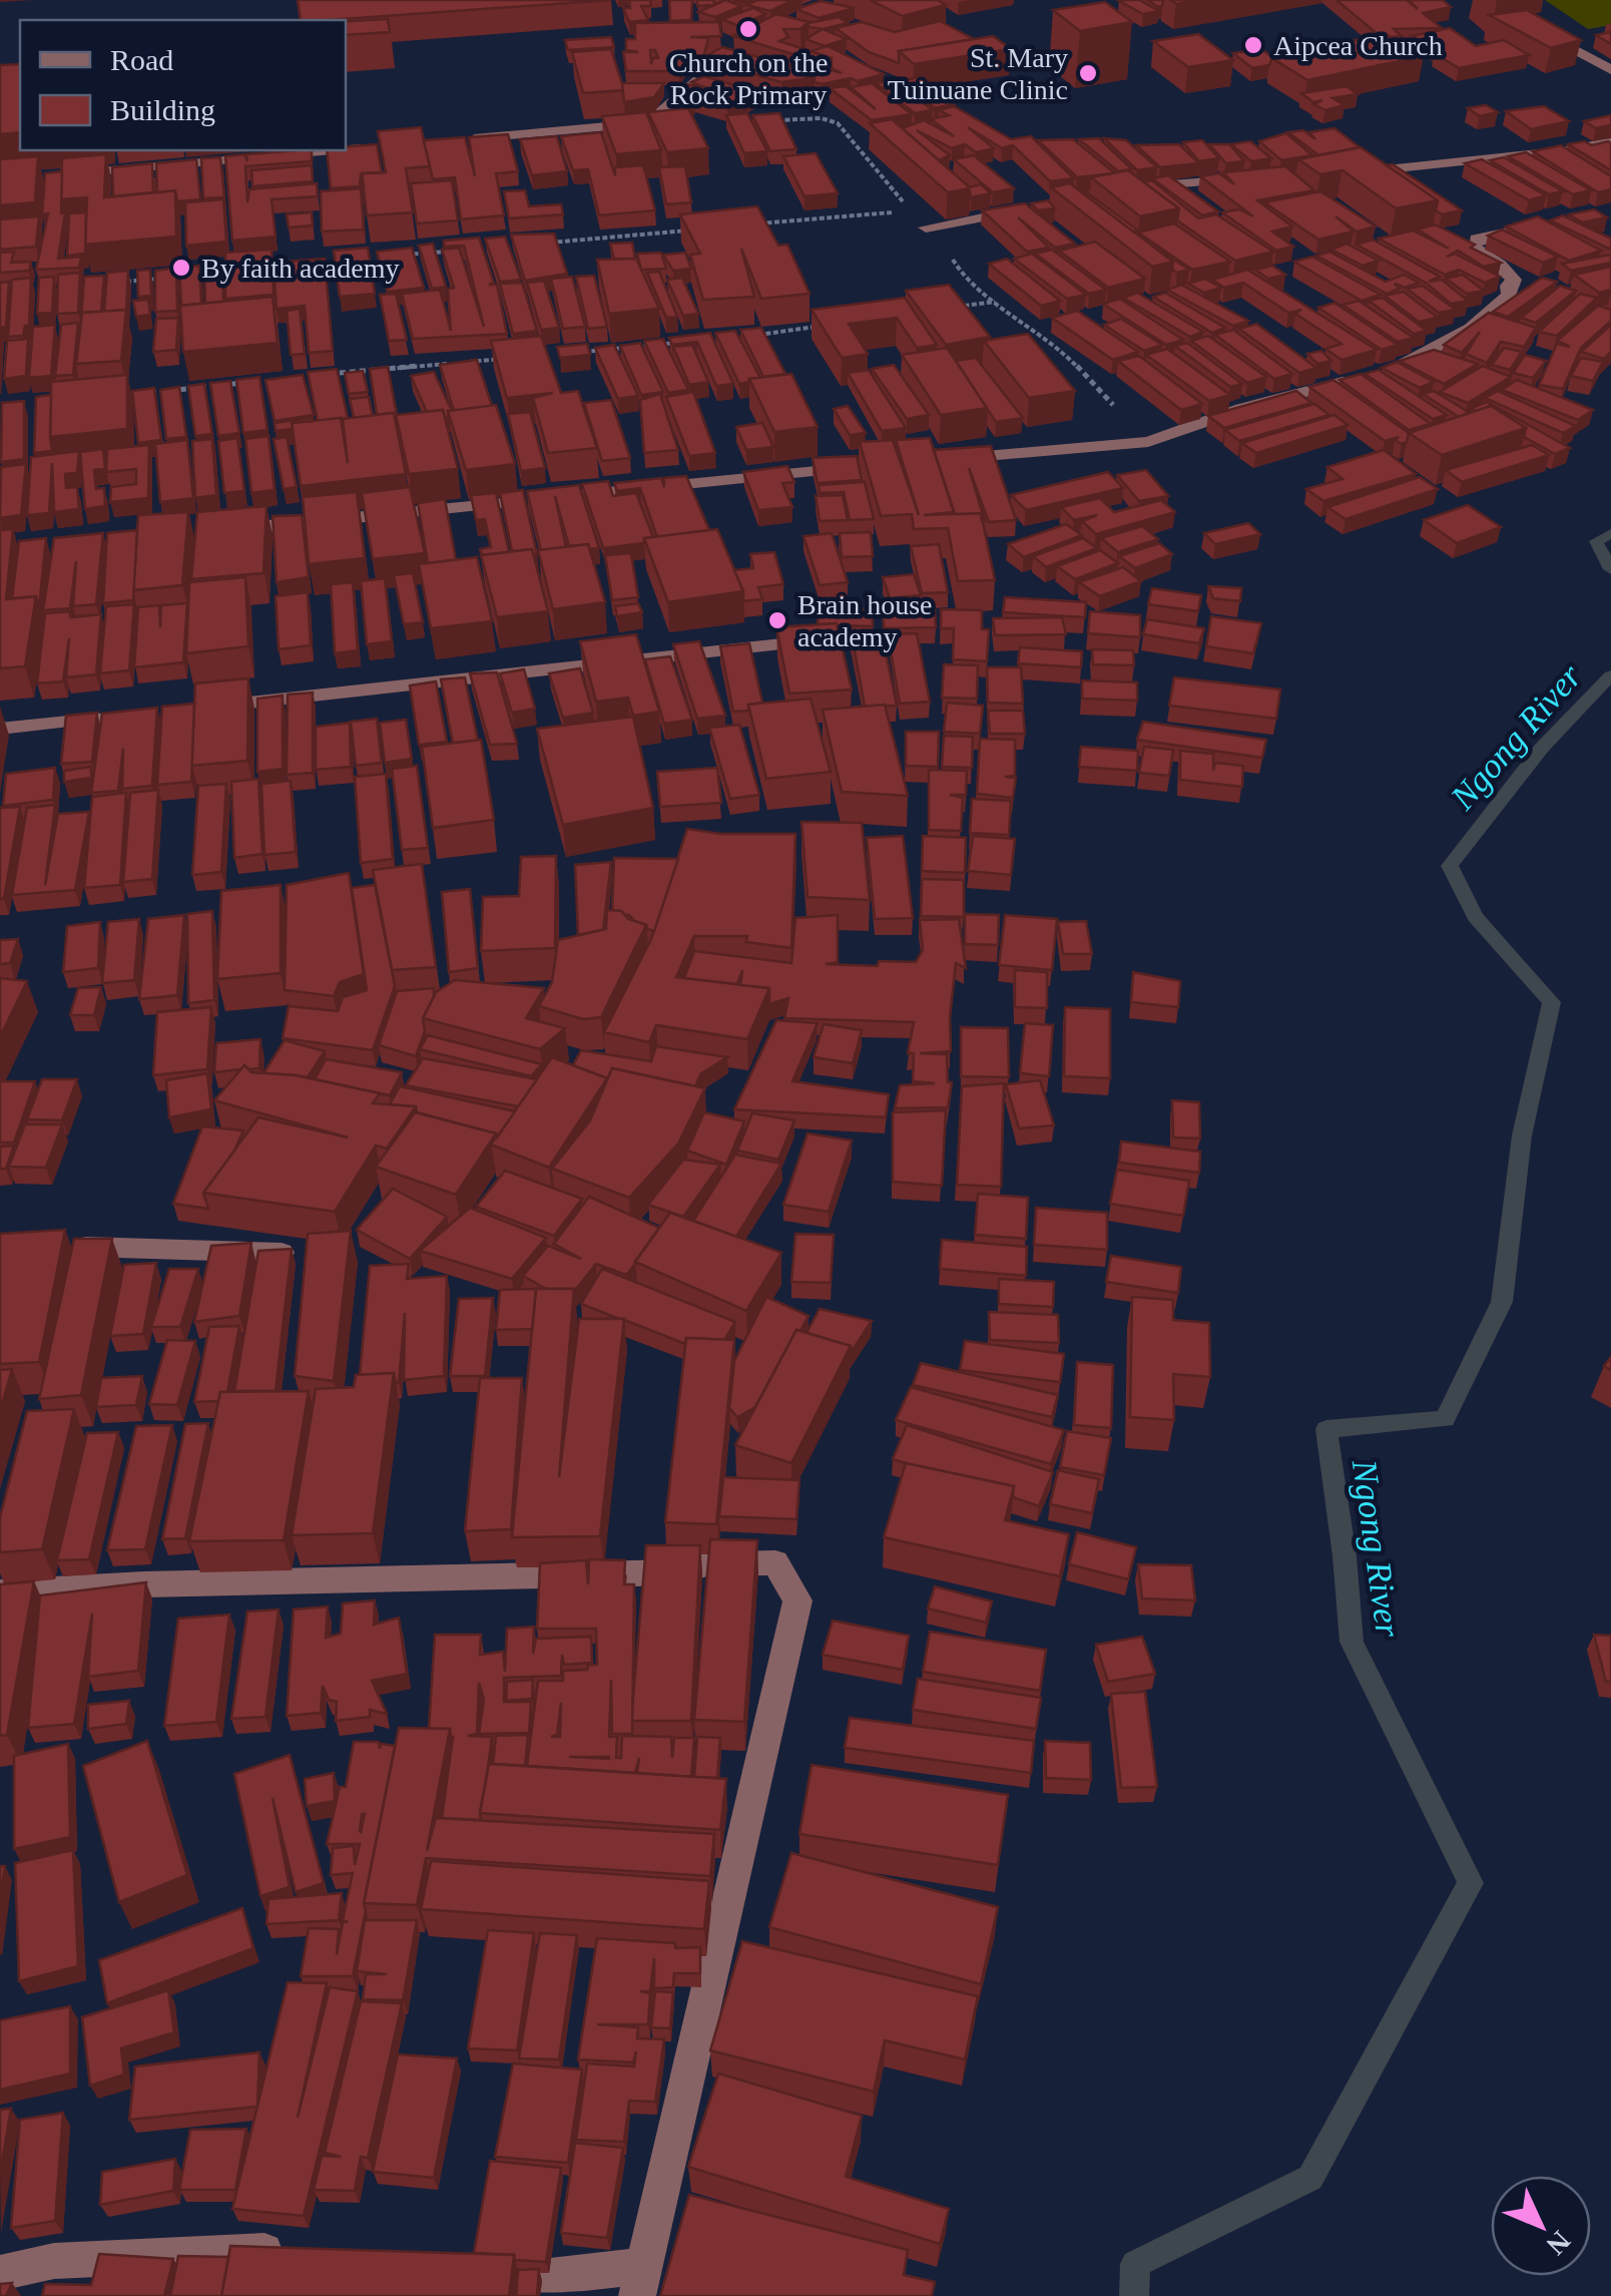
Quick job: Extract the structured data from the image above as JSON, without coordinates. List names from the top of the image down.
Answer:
{
  "water": ["Ngong River"],
  "places": [
    "Church on the Rock Primary",
    "Aipcea Church",
    "St. Mary Tuinuane Clinic",
    "By faith academy",
    "Brain house academy"
  ],
  "legend": ["Road", "Building"],
  "north": "bottom right"
}
